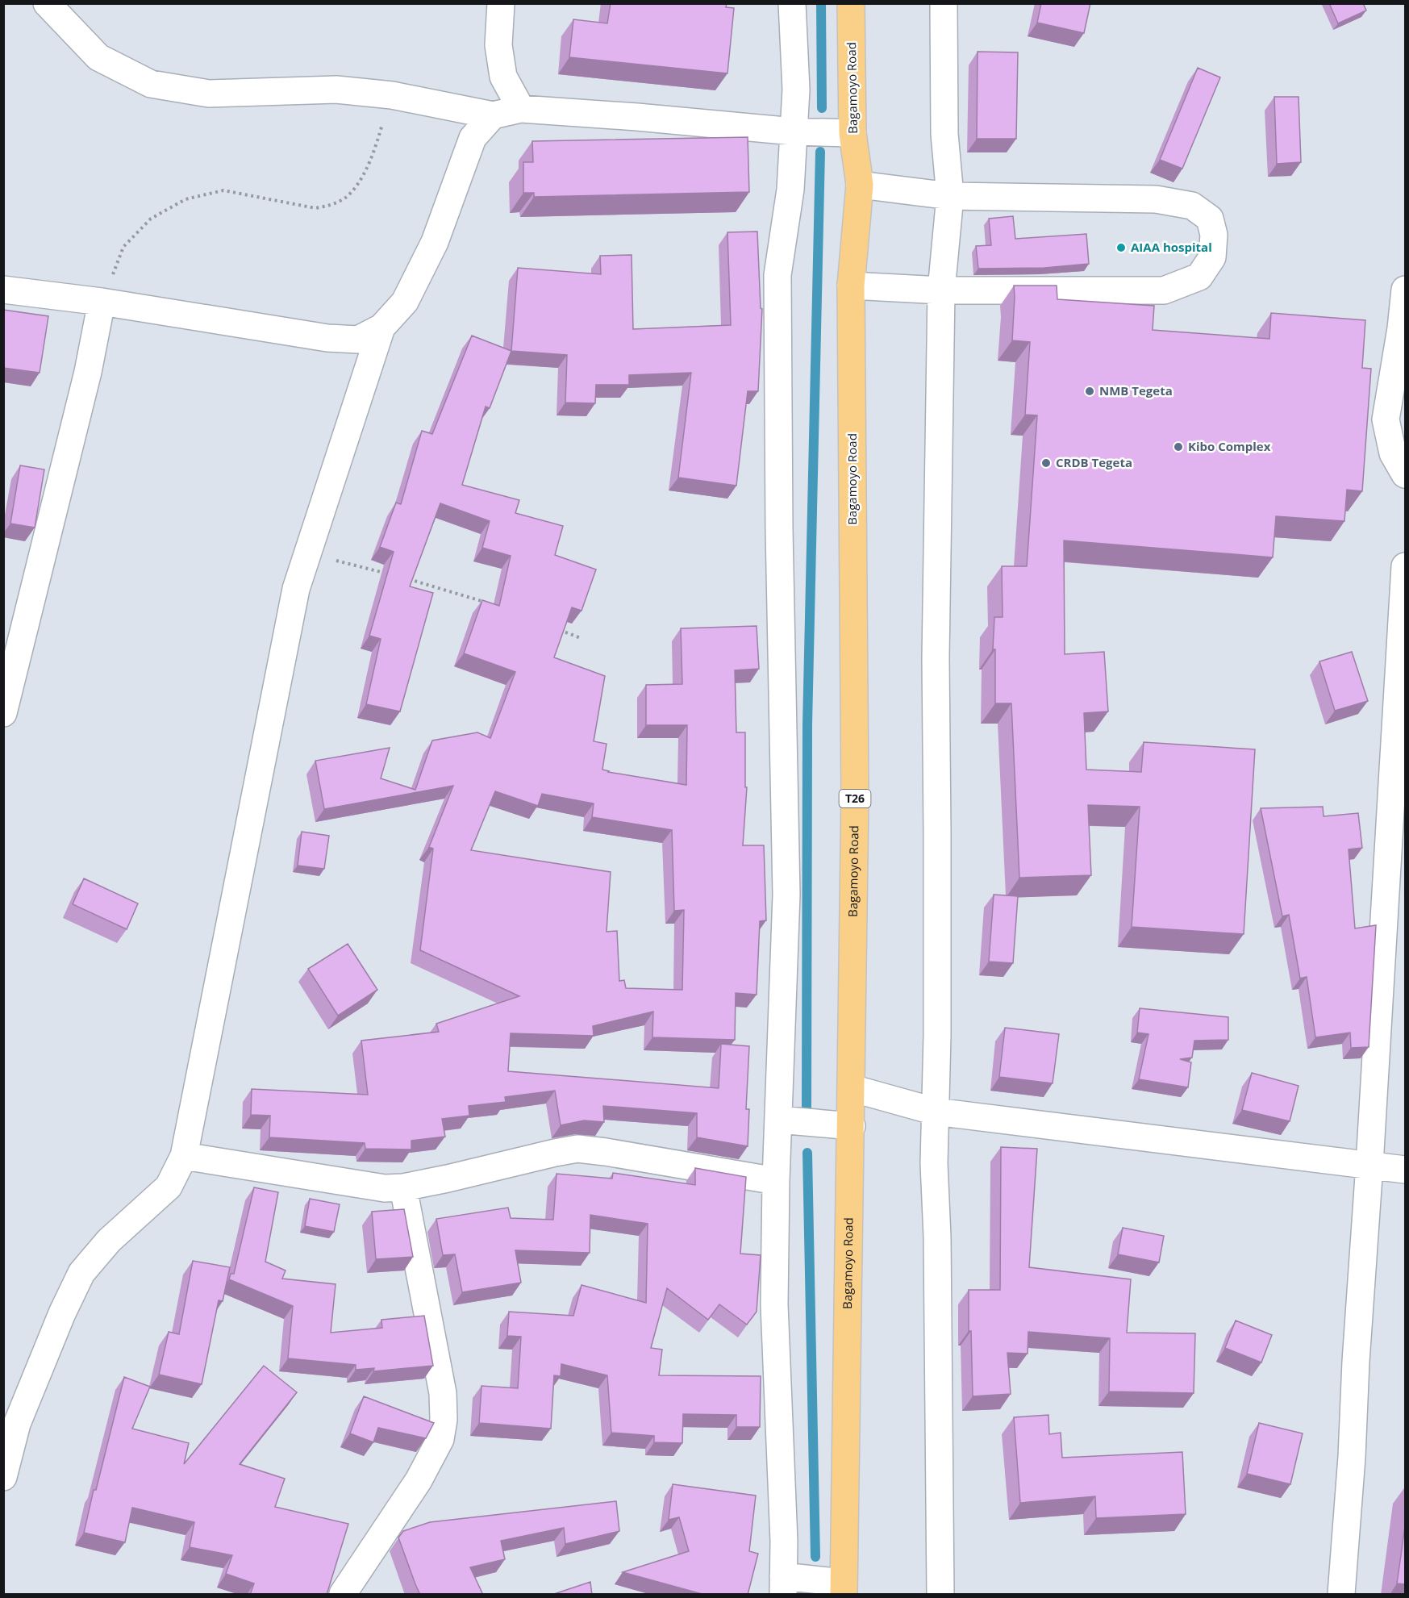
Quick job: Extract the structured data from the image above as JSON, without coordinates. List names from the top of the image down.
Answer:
{
  "streets": {
    "highway": ["Bagamoyo Road", "T26"]
  },
  "places": [
    "AIAA hospital",
    "NMB Tegeta",
    "Kibo Complex",
    "CRDB Tegeta"
  ]
}
